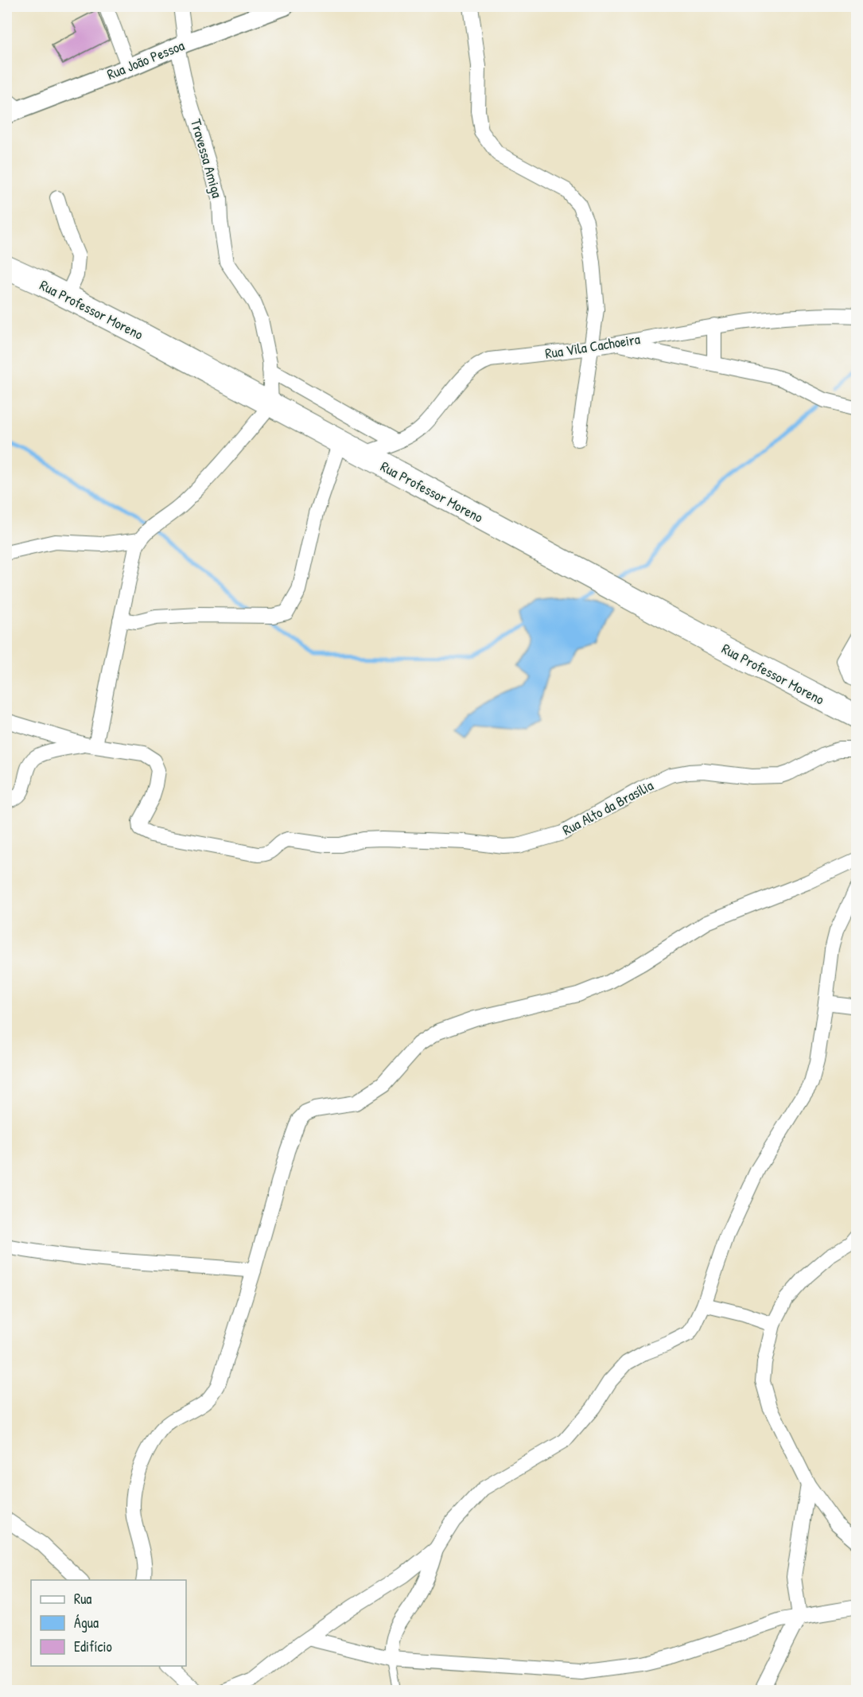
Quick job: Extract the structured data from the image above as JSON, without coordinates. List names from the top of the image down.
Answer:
{
  "streets": {
    "highway": ["Rua Professor Moreno"],
    "street": [
      "Rua João Pessoa",
      "Travessa Amiga",
      "Rua Vila Cachoeira",
      "Rua Alto da Brasília"
    ]
  },
  "crossings": [
    ["Rua João Pessoa", "Travessa Amiga"],
    ["Travessa Amiga", "Rua Professor Moreno"],
    ["Rua Professor Moreno", "Rua Vila Cachoeira"]
  ],
  "legend": ["Rua", "Água", "Edifício"]
}
